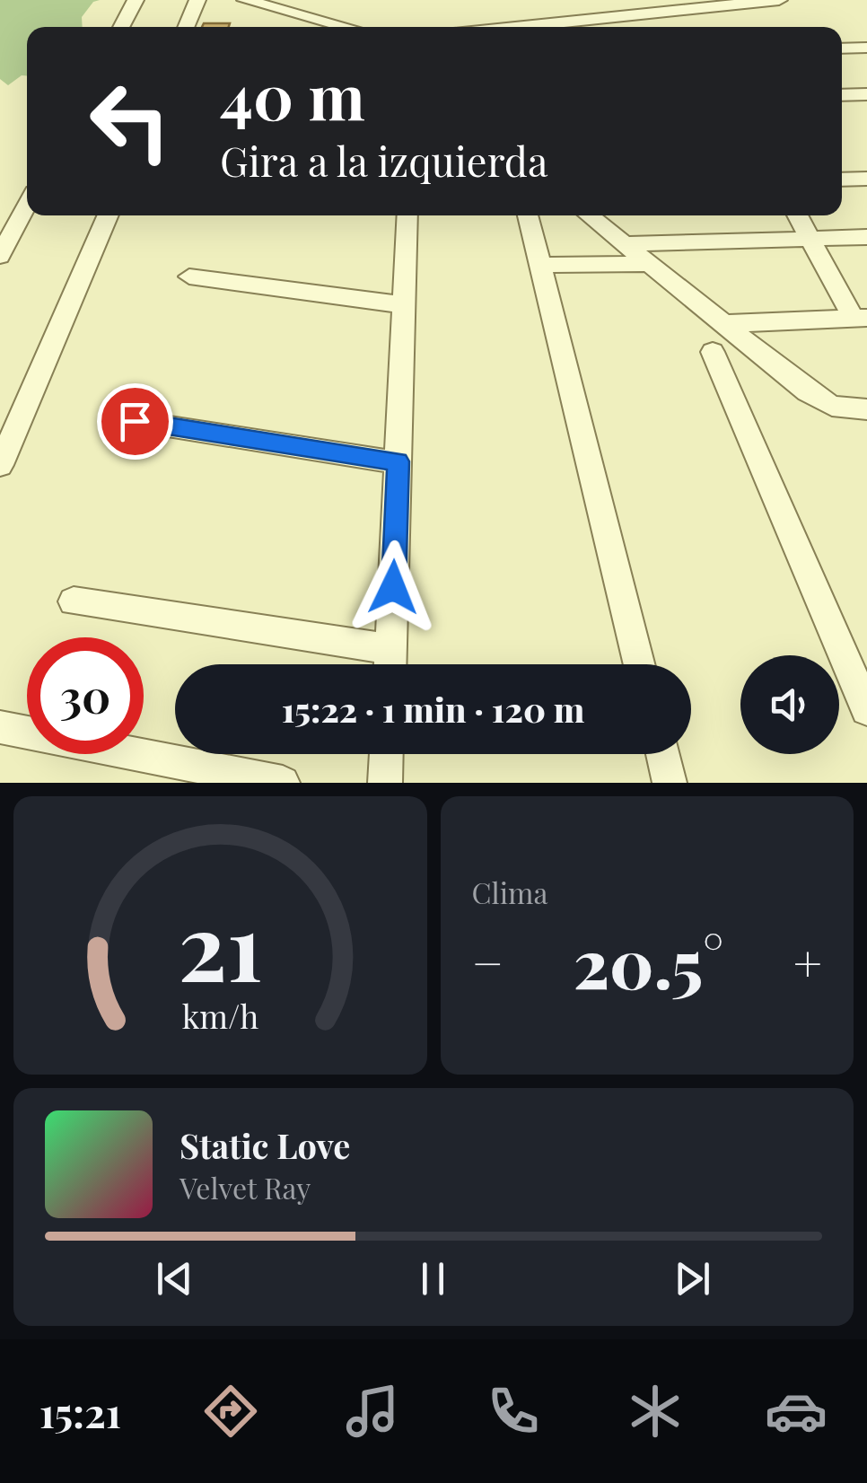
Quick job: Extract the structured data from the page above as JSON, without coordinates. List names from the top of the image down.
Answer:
{
  "page": {
    "turn": ["40 m", "Gira a la izquierda"],
    "limit": "30",
    "trip": "15:22 · 1 min · 120 m",
    "tile": "Clima",
    "heat": ["−", "20.5°", "+"],
    "song": ["Static Love", "Velvet Ray"],
    "tabs": "15:21",
    "gauge": ["21", "km/h"]
  }
}
